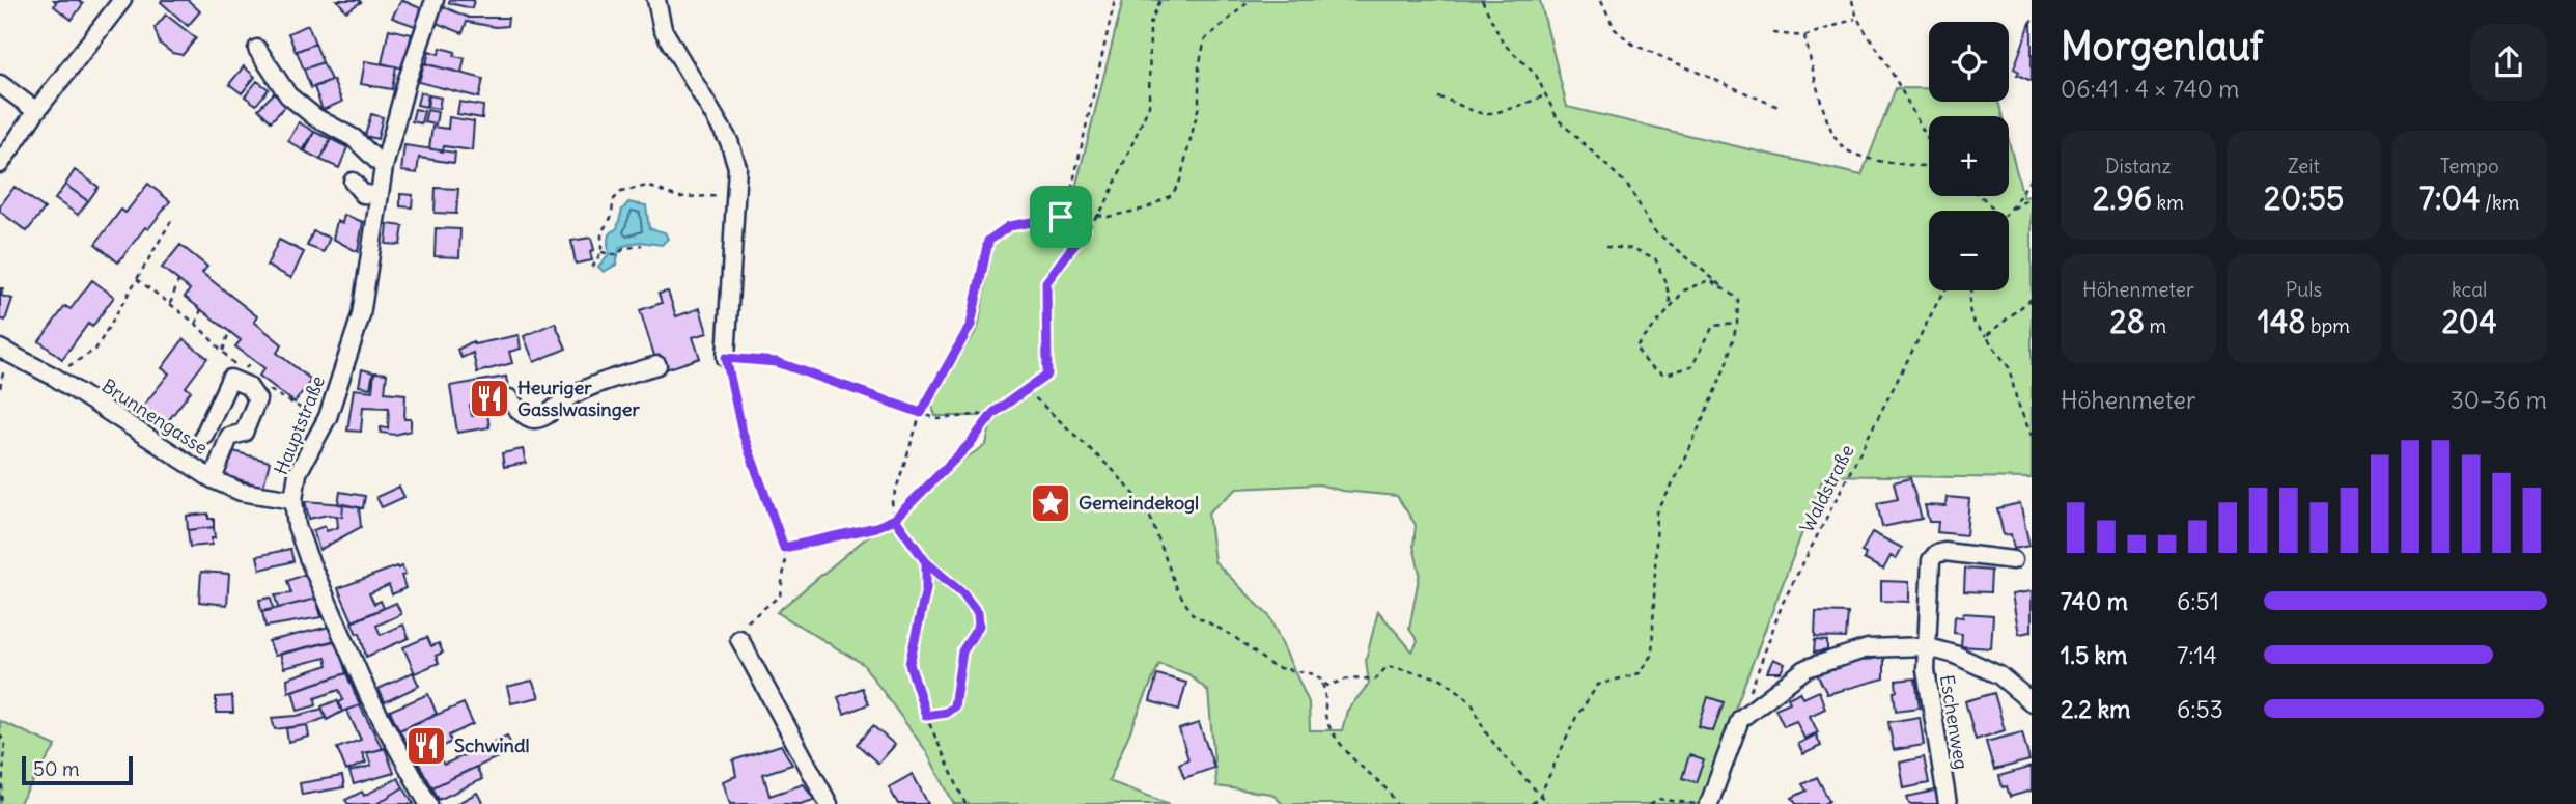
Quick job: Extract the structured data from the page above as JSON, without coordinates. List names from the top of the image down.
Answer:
{
  "streets": {
    "street": ["Brunnengasse", "Hauptstraße", "Eschenweg"],
    "path": ["Waldstraße"]
  },
  "crossings": [
    ["Brunnengasse", "Hauptstraße"]
  ],
  "places": {
    "restaurant": ["Heuriger Gasslwasinger", "Schwindl"],
    "place": ["Gemeindekogl"]
  },
  "scale_bar": "50 m",
  "page": {
    "heading": ["Morgenlauf", "06:41 · 4 × 740 m"],
    "map_buttons": ["+", "−"],
    "stats": [
      ["Distanz", "2.96 km"],
      ["Zeit", "20:55"],
      ["Tempo", "7:04 /km"],
      ["Höhenmeter", "28 m"],
      ["Puls", "148 bpm"],
      ["kcal", "204"]
    ],
    "chart": ["Höhenmeter", "30–36 m"],
    "list": [
      {
        "name": "740 m",
        "note": "6:51"
      },
      {
        "name": "1.5 km",
        "note": "7:14"
      },
      {
        "name": "2.2 km",
        "note": "6:53"
      }
    ],
    "scale": "50 m"
  }
}
